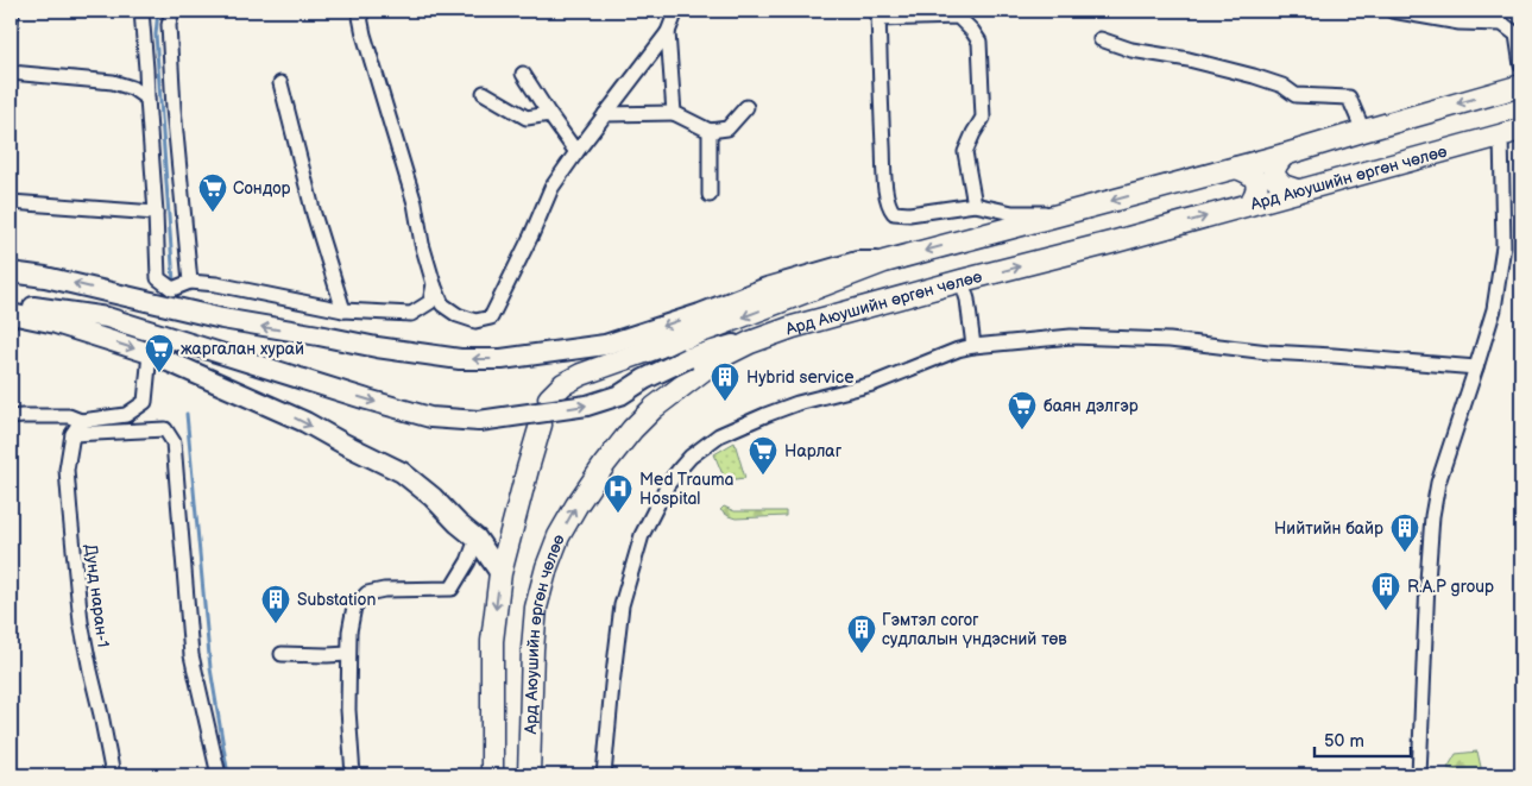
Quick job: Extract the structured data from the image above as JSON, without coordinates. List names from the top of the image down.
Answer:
{
  "streets": {
    "main road": ["Ард Аюушийн өргөн чөлөө"],
    "street": ["Дунд наран-1"]
  },
  "places": {
    "supermarket": [
      "Сондор",
      "жаргалан хурай",
      "баян дэлгэр",
      "Нарлаг"
    ],
    "building": [
      "Hybrid service",
      "Нийтийн байр",
      "R.A.P group",
      "Substation",
      "Гэмтэл согог судлалын үндэсний төв"
    ],
    "hospital": ["Med Trauma Hospital"]
  },
  "scale_bar": "50 m"
}
